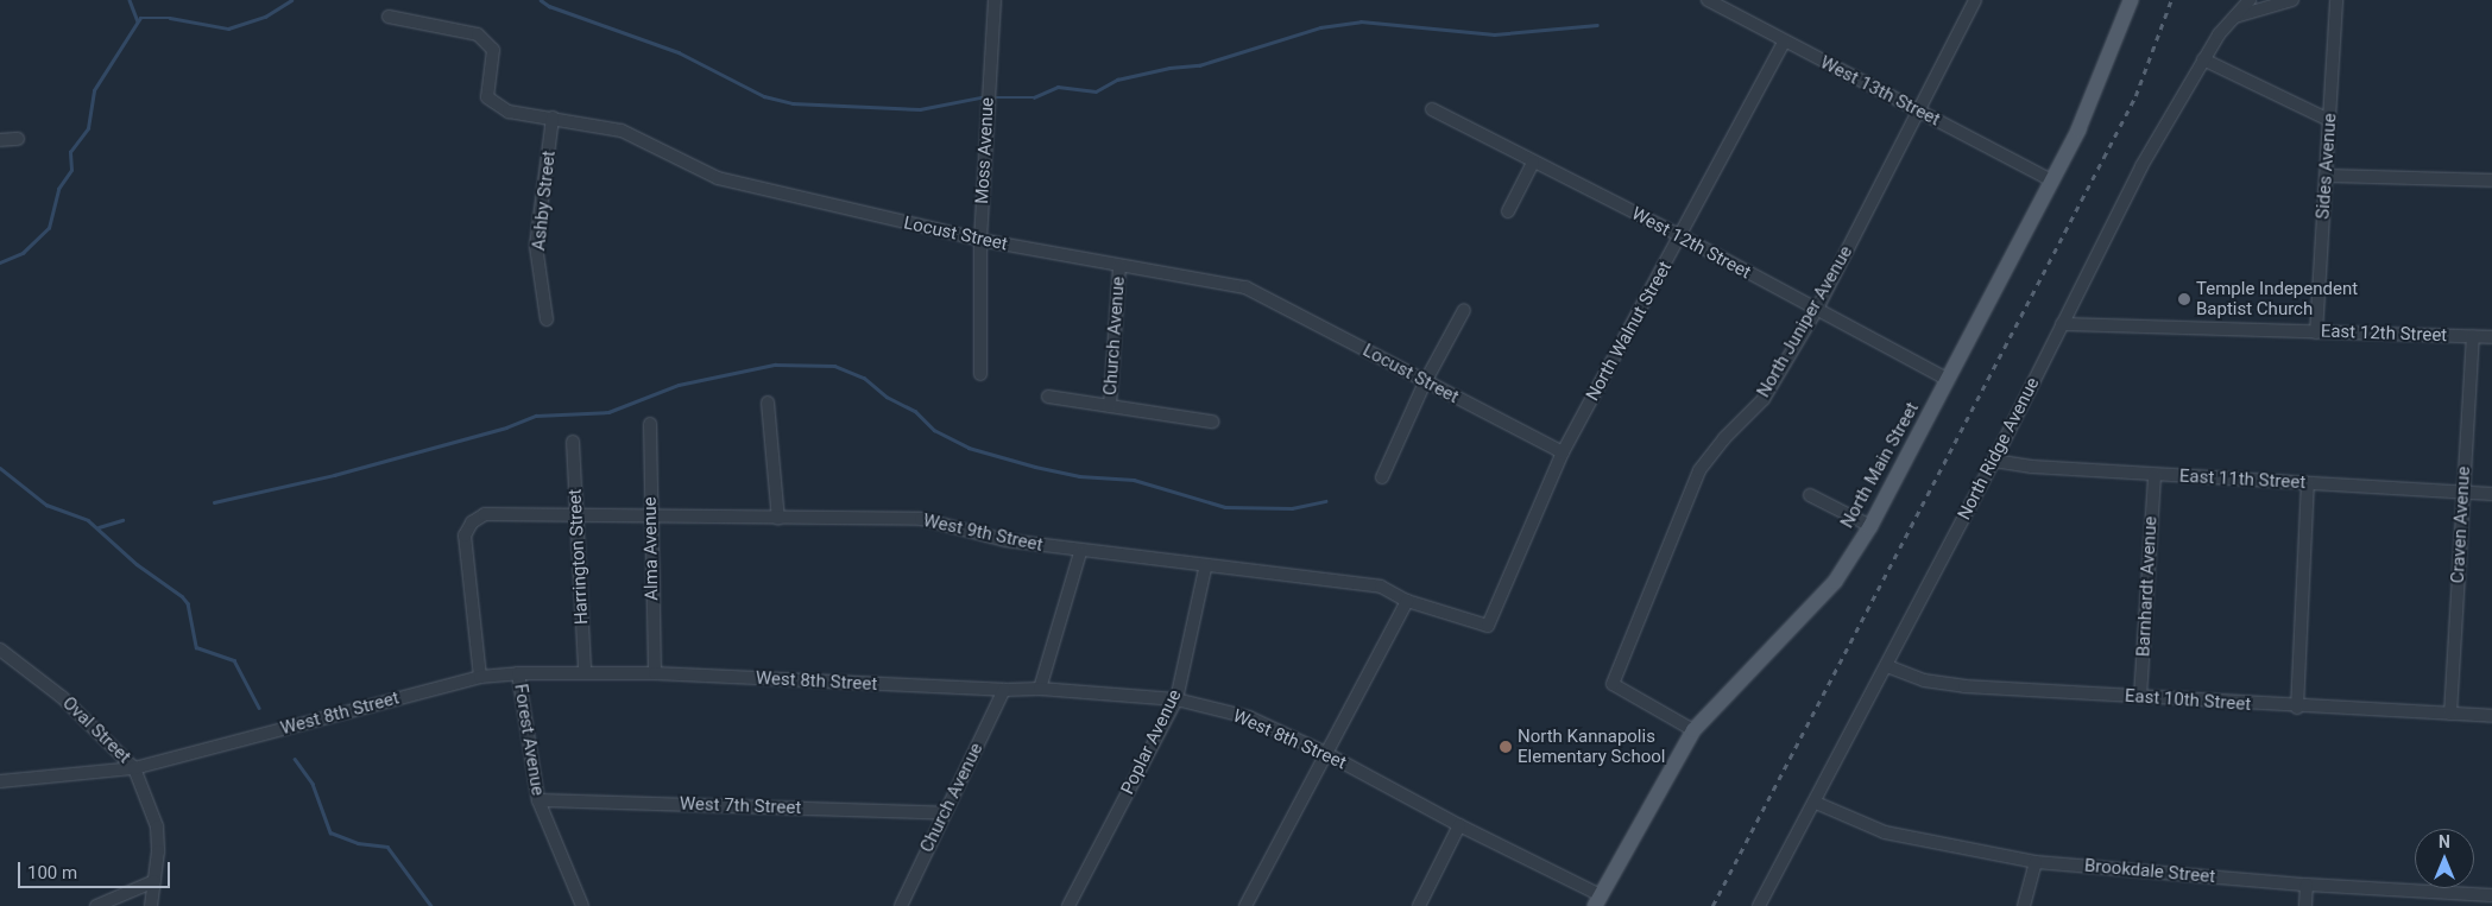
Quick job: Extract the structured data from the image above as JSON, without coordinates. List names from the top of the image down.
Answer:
{
  "streets": {
    "main road": ["North Main Street"],
    "street": [
      "West 13th Street",
      "Moss Avenue",
      "Sides Avenue",
      "Ashby Street",
      "Locust Street",
      "West 12th Street",
      "North Juniper Avenue",
      "North Walnut Street",
      "East 12th Street",
      "Church Avenue",
      "North Ridge Avenue",
      "East 11th Street",
      "Craven Avenue",
      "West 9th Street",
      "Alma Avenue",
      "Harrington Street",
      "Barnhardt Avenue",
      "West 8th Street",
      "East 10th Street",
      "Oval Street",
      "Forest Avenue",
      "Poplar Avenue",
      "West 7th Street",
      "Brookdale Street"
    ]
  },
  "crossings": [
    ["West 13th Street", "North Juniper Avenue"],
    ["West 13th Street", "North Walnut Street"],
    ["West 13th Street", "North Main Street"],
    ["Moss Avenue", "Locust Street"],
    ["Sides Avenue", "East 12th Street"],
    ["Ashby Street", "Locust Street"],
    ["Locust Street", "North Walnut Street"],
    ["Locust Street", "Church Avenue"],
    ["West 12th Street", "North Juniper Avenue"],
    ["West 12th Street", "North Walnut Street"],
    ["West 12th Street", "North Main Street"],
    ["North Juniper Avenue", "North Main Street"],
    ["North Walnut Street", "West 9th Street"],
    ["East 12th Street", "North Ridge Avenue"],
    ["East 12th Street", "Craven Avenue"],
    ["Church Avenue", "West 8th Street"],
    ["Church Avenue", "West 7th Street"],
    ["North Ridge Avenue", "East 11th Street"],
    ["North Ridge Avenue", "East 10th Street"],
    ["North Ridge Avenue", "Brookdale Street"],
    ["North Main Street", "West 8th Street"],
    ["East 11th Street", "Craven Avenue"],
    ["East 11th Street", "Barnhardt Avenue"],
    ["Craven Avenue", "East 10th Street"],
    ["West 9th Street", "Alma Avenue"],
    ["West 9th Street", "Harrington Street"],
    ["West 9th Street", "West 8th Street"],
    ["West 9th Street", "Poplar Avenue"],
    ["Alma Avenue", "West 8th Street"],
    ["Harrington Street", "West 8th Street"],
    ["Barnhardt Avenue", "East 10th Street"],
    ["West 8th Street", "Oval Street"],
    ["West 8th Street", "Forest Avenue"],
    ["West 8th Street", "Poplar Avenue"],
    ["Forest Avenue", "West 7th Street"]
  ],
  "places": ["Temple Independent Baptist Church", "North Kannapolis Elementary School"],
  "scale_bar": "100 m",
  "north": "top"
}
